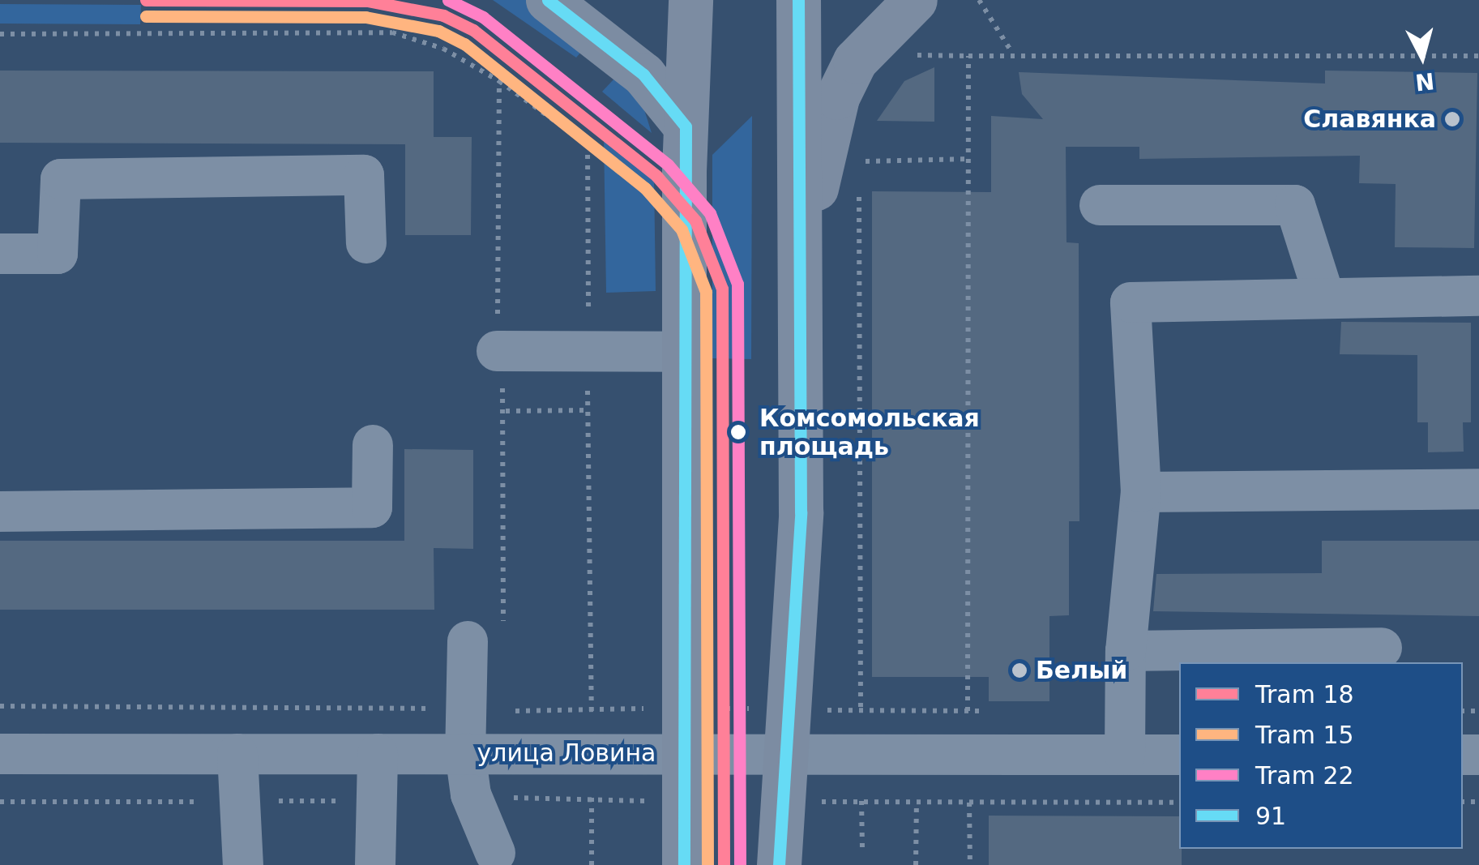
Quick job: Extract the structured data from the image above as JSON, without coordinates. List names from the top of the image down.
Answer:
{
  "streets": {
    "street": ["улица Ловина"]
  },
  "places": ["Славянка", "Комсомольская площадь", "Белый"],
  "lines": [
    "tram line 18",
    "tram line 22",
    "transit line 91",
    "tram line 15"
  ],
  "legend": [
    "Tram 18",
    "Tram 15",
    "Tram 22",
    "91"
  ],
  "north": "bottom"
}
